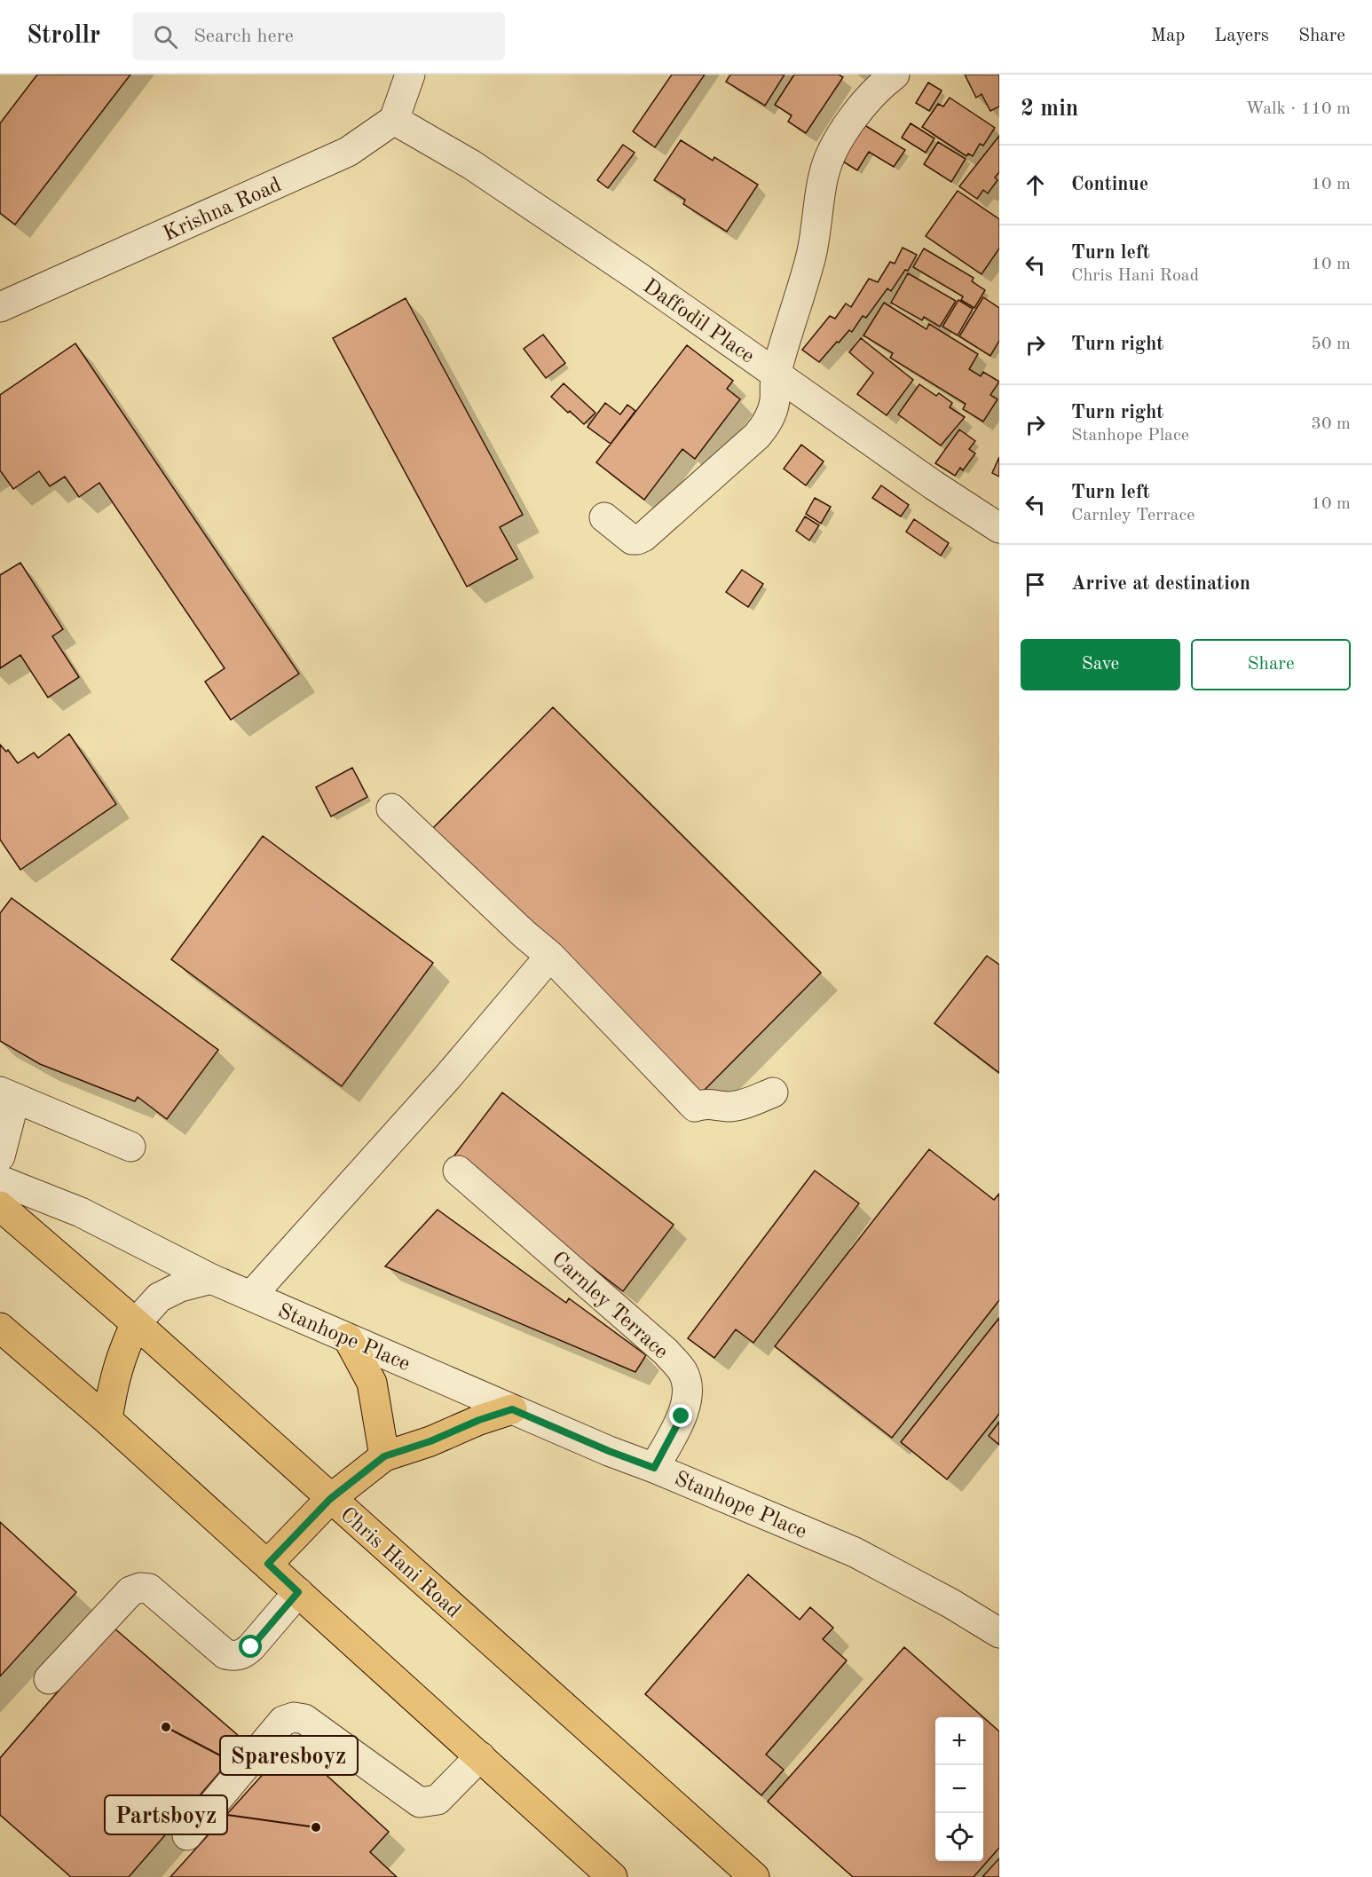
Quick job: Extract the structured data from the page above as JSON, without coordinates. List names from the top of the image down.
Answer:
{
  "streets": {
    "main road": ["Chris Hani Road"],
    "street": [
      "Krishna Road",
      "Daffodil Place",
      "Carnley Terrace",
      "Stanhope Place"
    ]
  },
  "crossings": [
    ["Krishna Road", "Daffodil Place"],
    ["Carnley Terrace", "Stanhope Place"]
  ],
  "places": ["Sparesboyz", "Partsboyz"],
  "page": {
    "header": "Strollr",
    "search": "Search here",
    "nav": ["Map", "Layers", "Share"],
    "heading": ["2 min", "Walk · 110 m"],
    "list": [
      ["Continue", "10 m"],
      ["Turn left", "Chris Hani Road", "10 m"],
      ["Turn right", "50 m"],
      ["Turn right", "Stanhope Place", "30 m"],
      ["Turn left", "Carnley Terrace", "10 m"],
      "Arrive at destination"
    ],
    "buttons": ["Save", "Share"],
    "map_buttons": ["+", "−"]
  }
}
